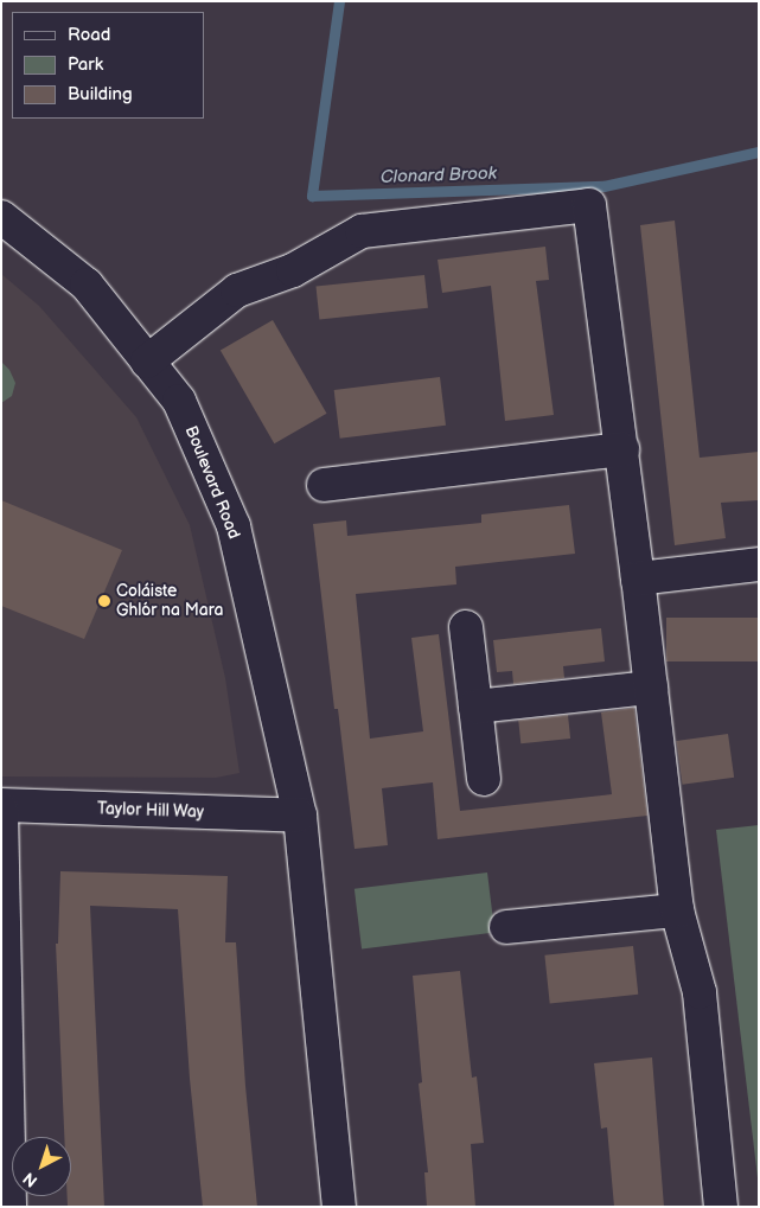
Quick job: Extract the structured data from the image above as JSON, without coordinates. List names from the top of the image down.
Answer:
{
  "streets": {
    "street": ["Boulevard Road", "Taylor Hill Way"]
  },
  "crossings": [
    ["Boulevard Road", "Taylor Hill Way"]
  ],
  "water": ["Clonard Brook"],
  "places": ["Coláiste Ghlór na Mara"],
  "legend": ["Road", "Park", "Building"],
  "north": "bottom left"
}
